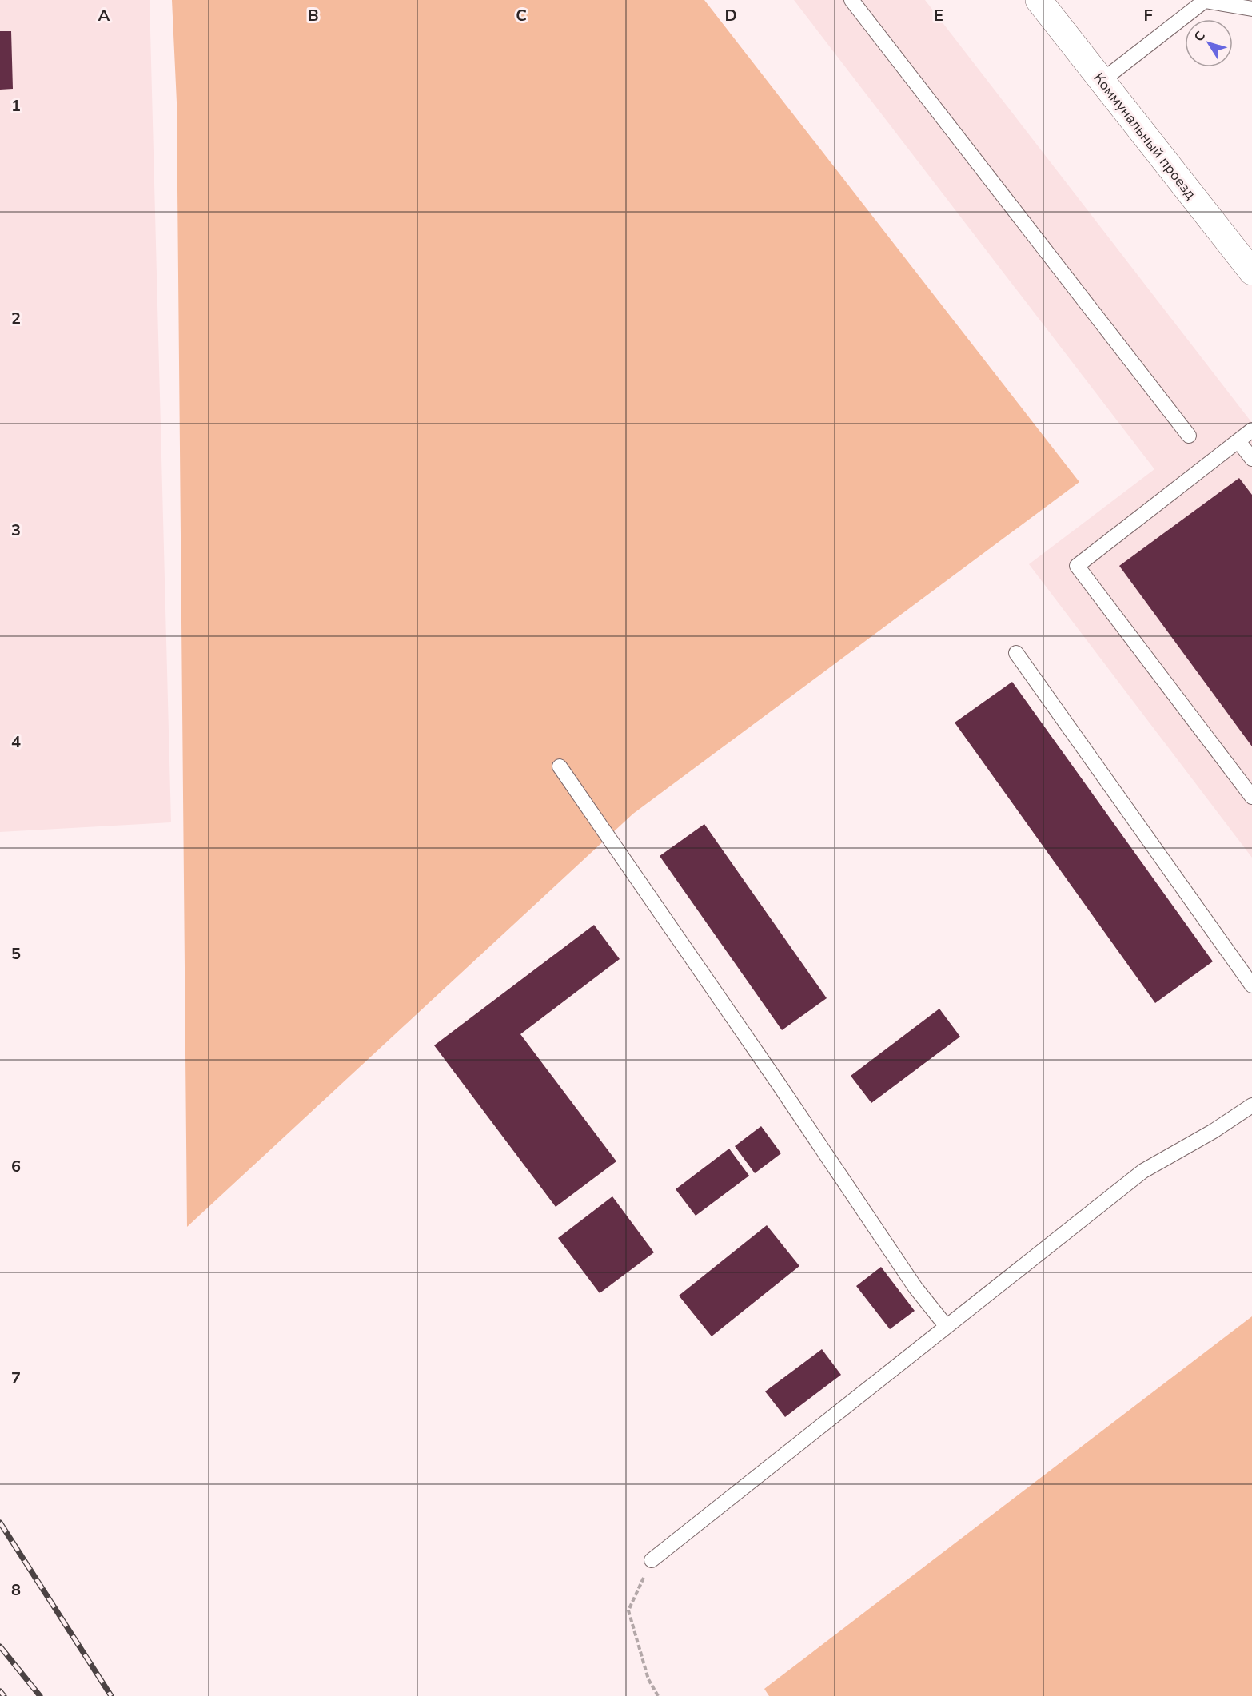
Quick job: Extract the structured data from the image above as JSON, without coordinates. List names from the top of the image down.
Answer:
{
  "streets": {
    "street": ["Коммунальный проезд"]
  },
  "north": "top left",
  "grid": {
    "columns": [
      "A",
      "B",
      "C",
      "D",
      "E",
      "F"
    ],
    "rows": [
      "1",
      "2",
      "3",
      "4",
      "5",
      "6",
      "7",
      "8"
    ]
  }
}
